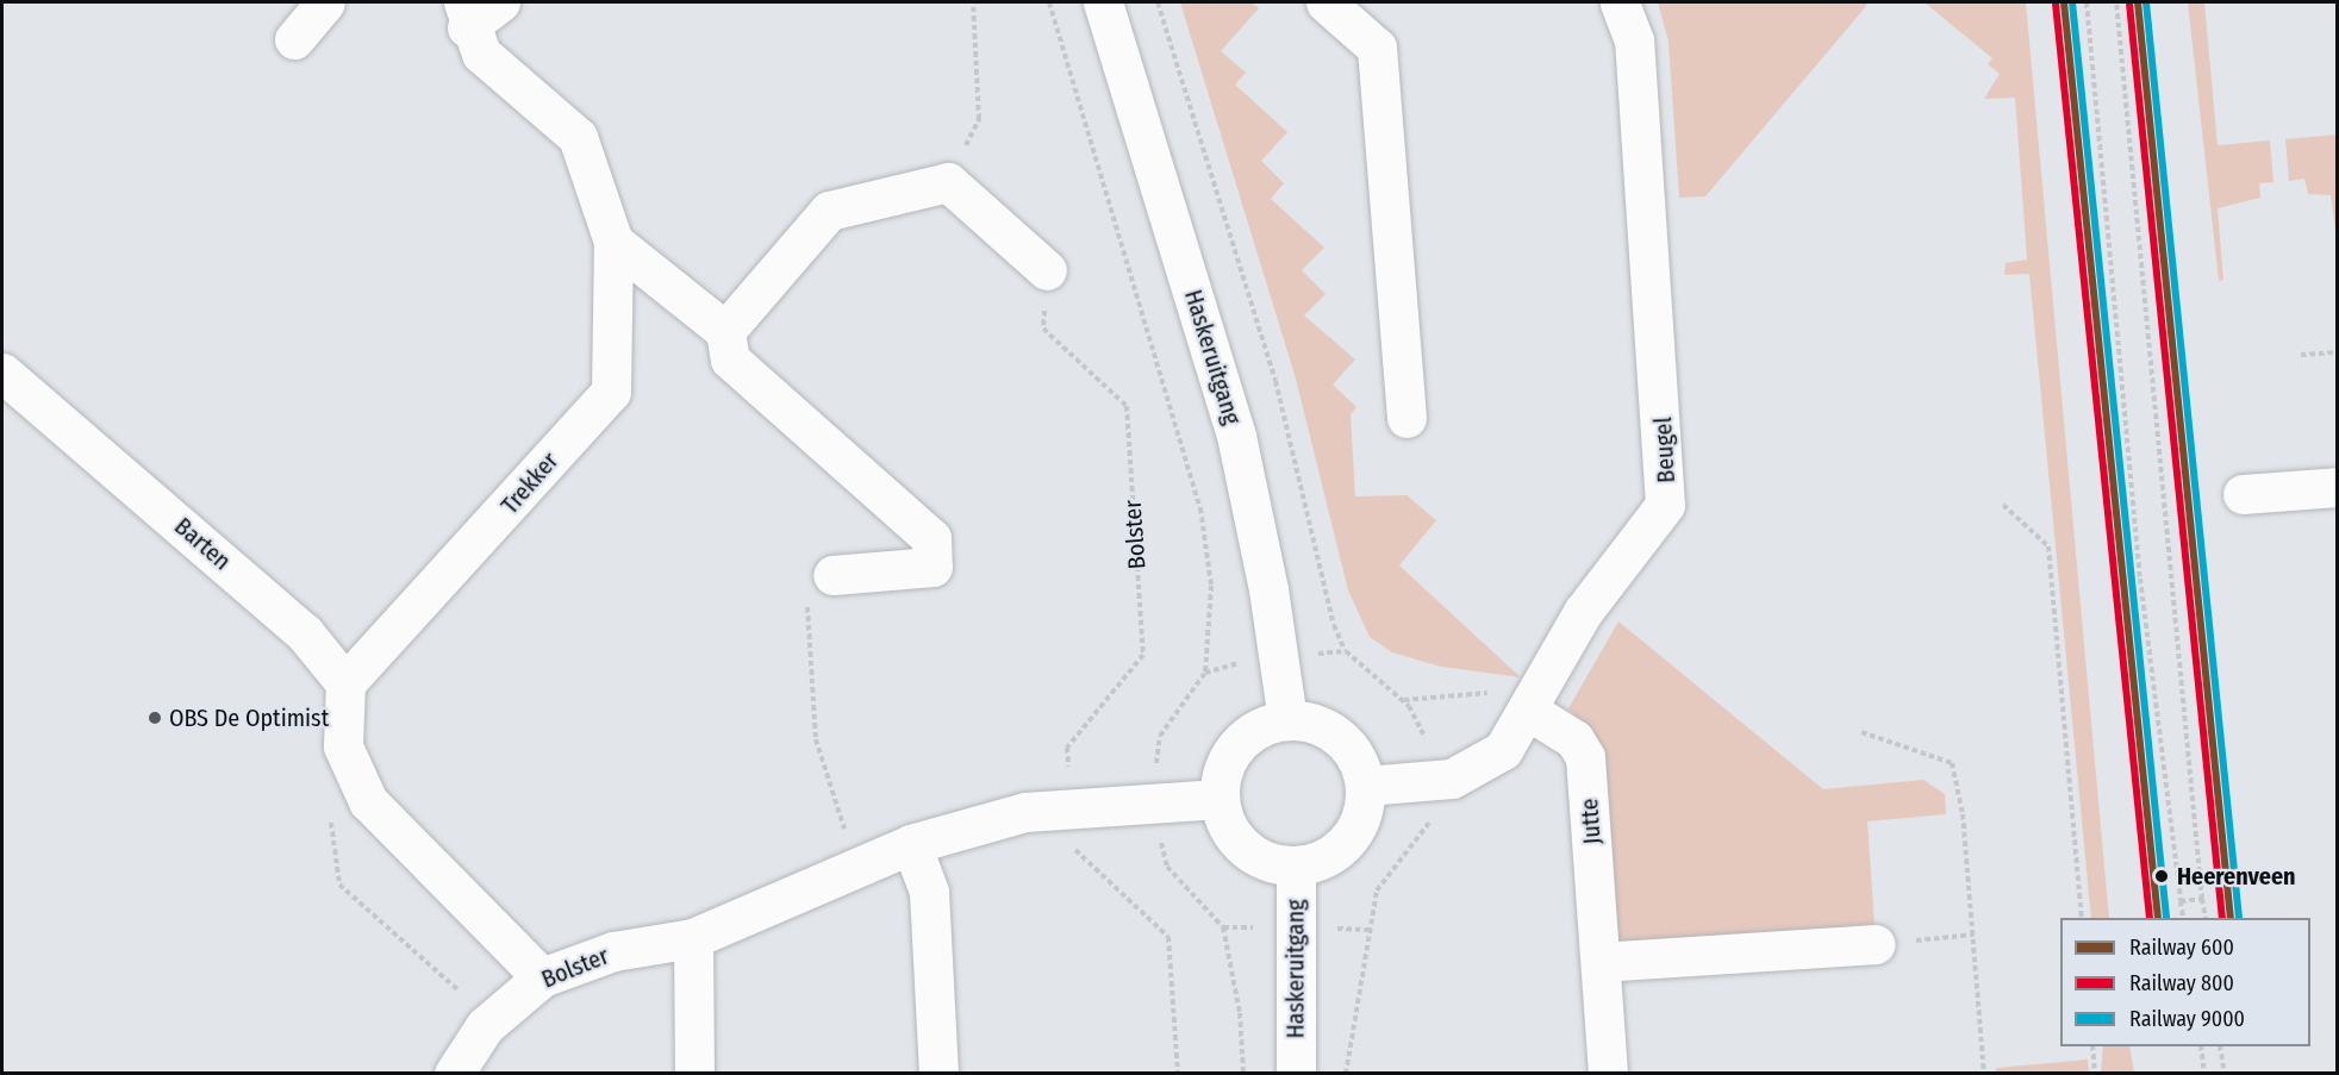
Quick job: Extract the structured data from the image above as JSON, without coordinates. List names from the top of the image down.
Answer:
{
  "streets": {
    "street": [
      "Haskeruitgang",
      "Beugel",
      "Trekker",
      "Bolster",
      "Barten",
      "Jutte"
    ]
  },
  "crossings": [
    ["Haskeruitgang", "Beugel"],
    ["Haskeruitgang", "Bolster"],
    ["Beugel", "Bolster"],
    ["Beugel", "Jutte"],
    ["Trekker", "Barten"]
  ],
  "places": ["OBS De Optimist", "Heerenveen"],
  "lines": ["rail line 600", "rail line 9000", "rail line 800"],
  "legend": ["Railway 600", "Railway 800", "Railway 9000"]
}
